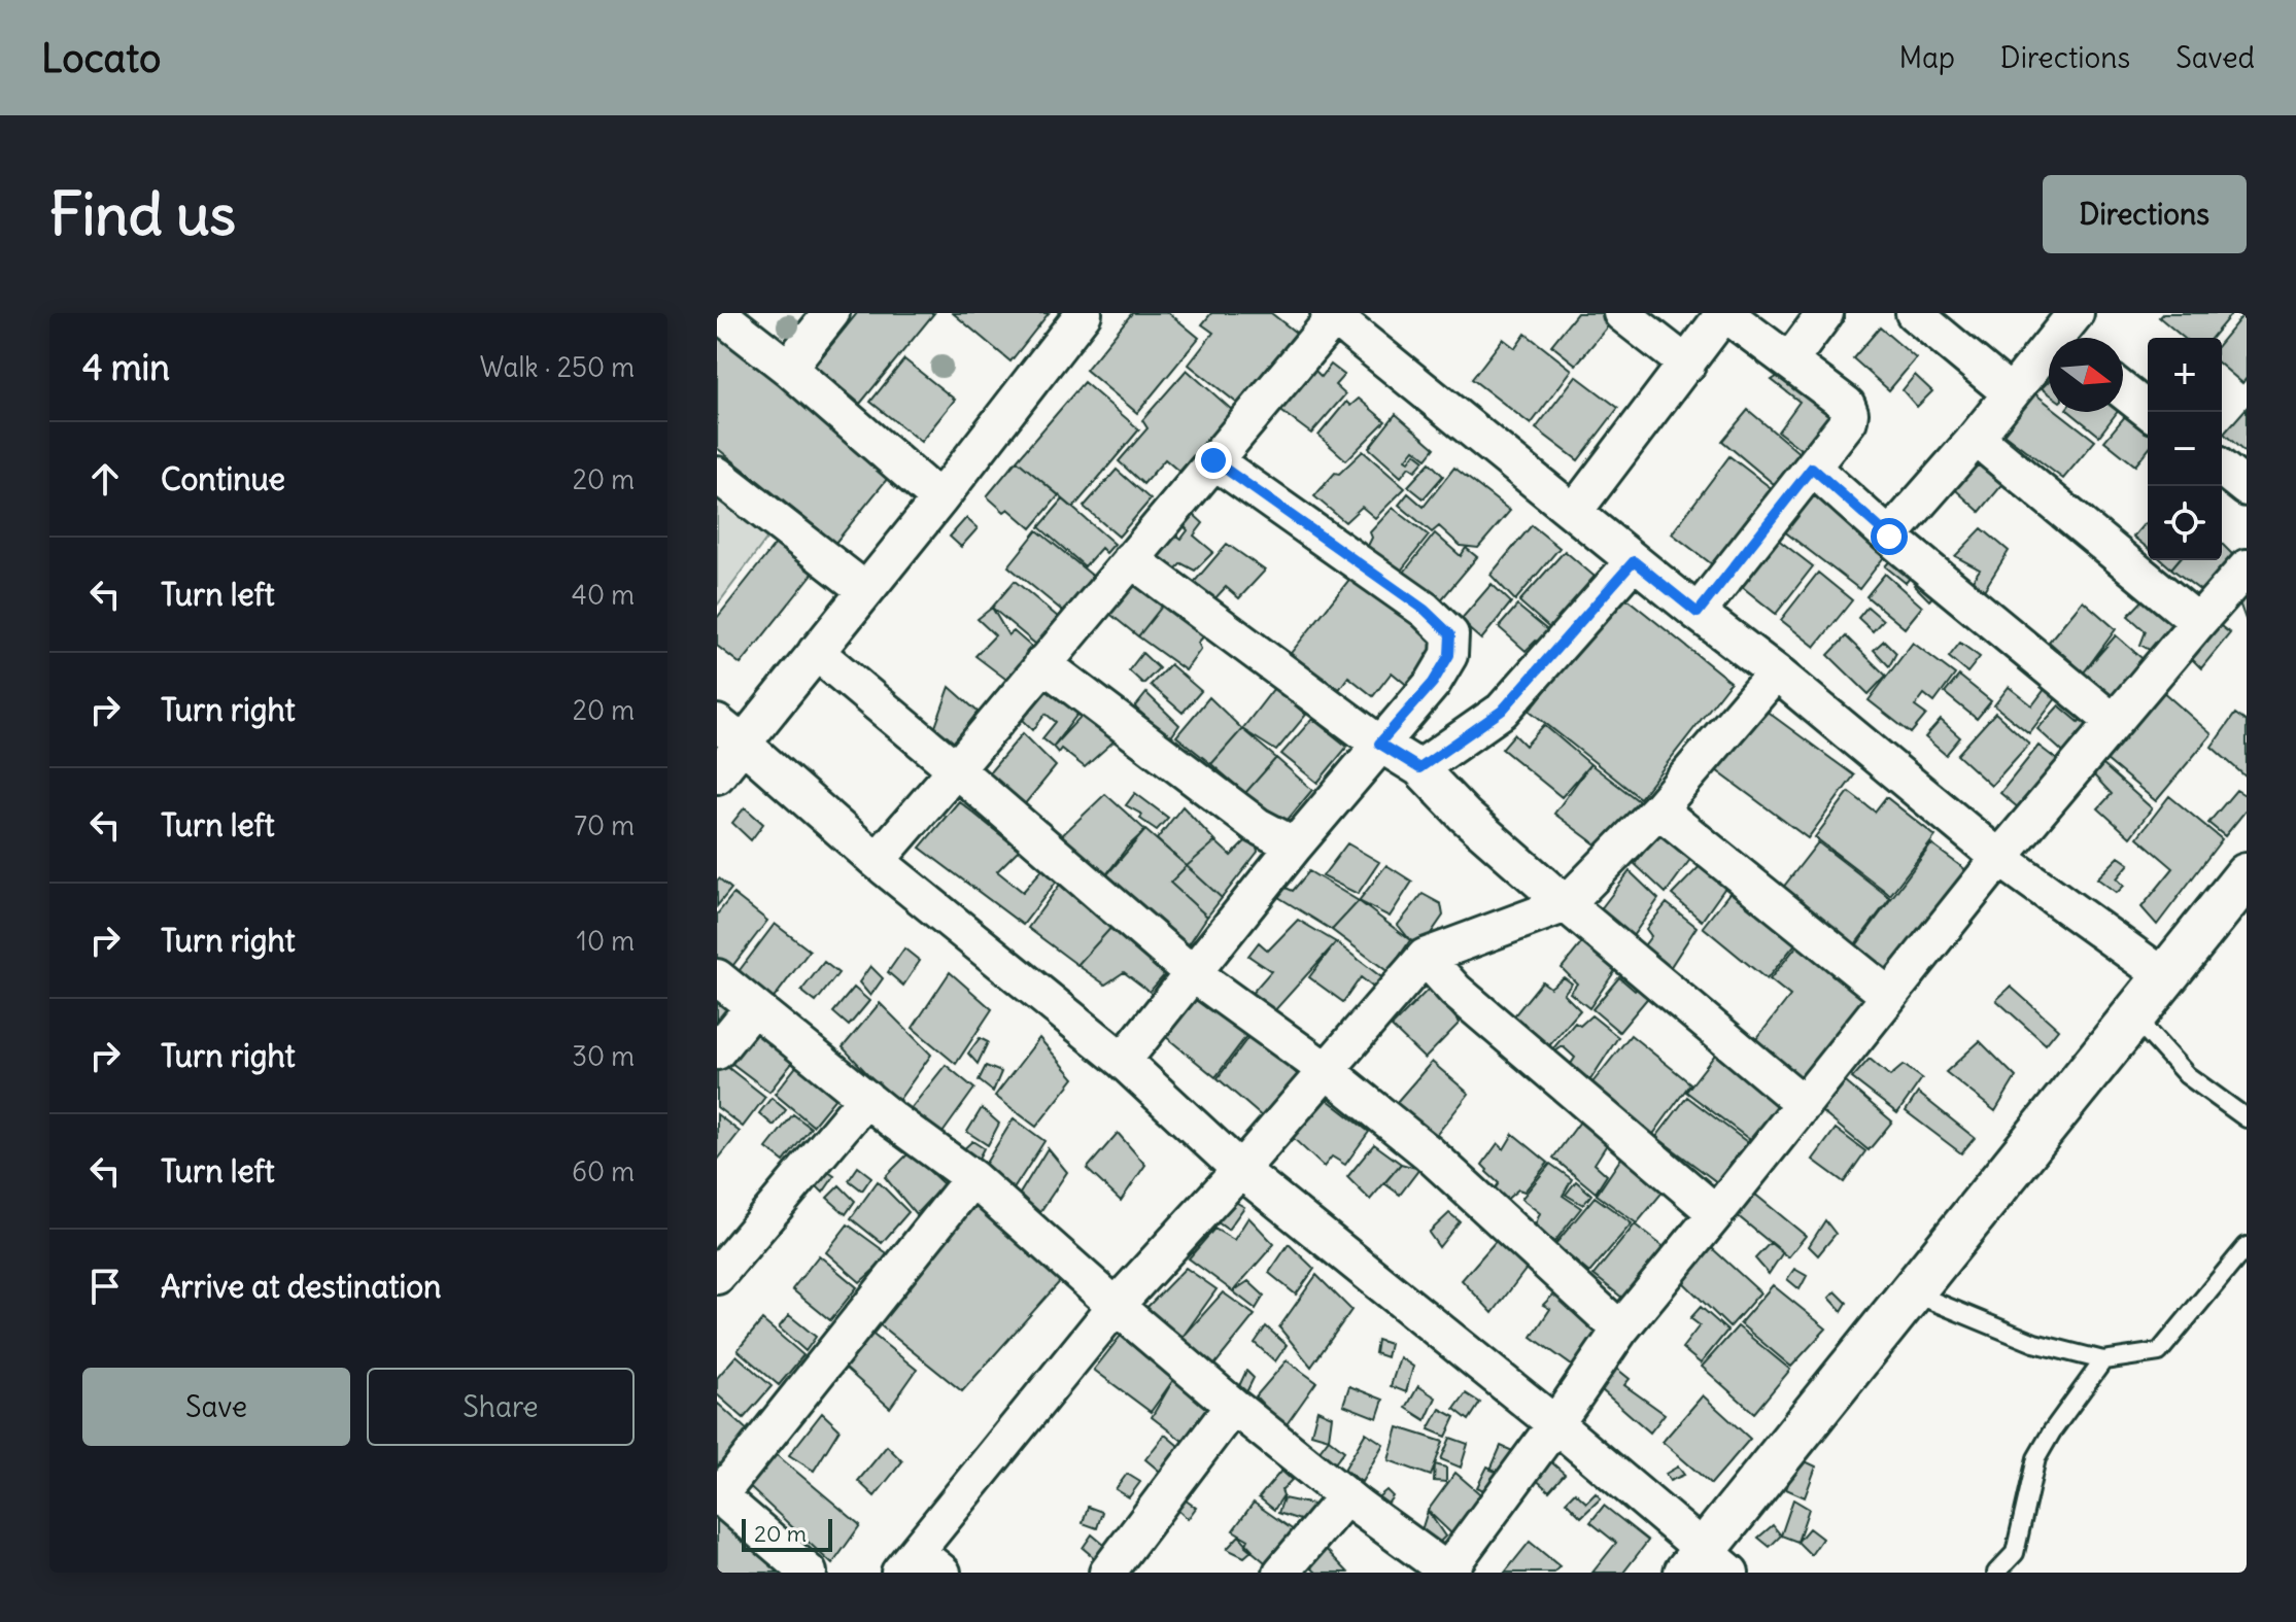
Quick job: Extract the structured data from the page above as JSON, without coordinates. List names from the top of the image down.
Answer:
{
  "scale_bar": "20 m",
  "north": "right",
  "page": {
    "header": "Locato",
    "nav": ["Map", "Directions", "Saved"],
    "buttons": [
      "Directions",
      ["Save", "Share"]
    ],
    "title": "Find us",
    "heading": ["4 min", "Walk · 250 m"],
    "map_buttons": ["+", "−"],
    "list": [
      ["Continue", "20 m"],
      ["Turn left", "40 m"],
      ["Turn right", "20 m"],
      ["Turn left", "70 m"],
      ["Turn right", "10 m"],
      ["Turn right", "30 m"],
      ["Turn left", "60 m"],
      "Arrive at destination"
    ],
    "scale": "20 m"
  }
}
